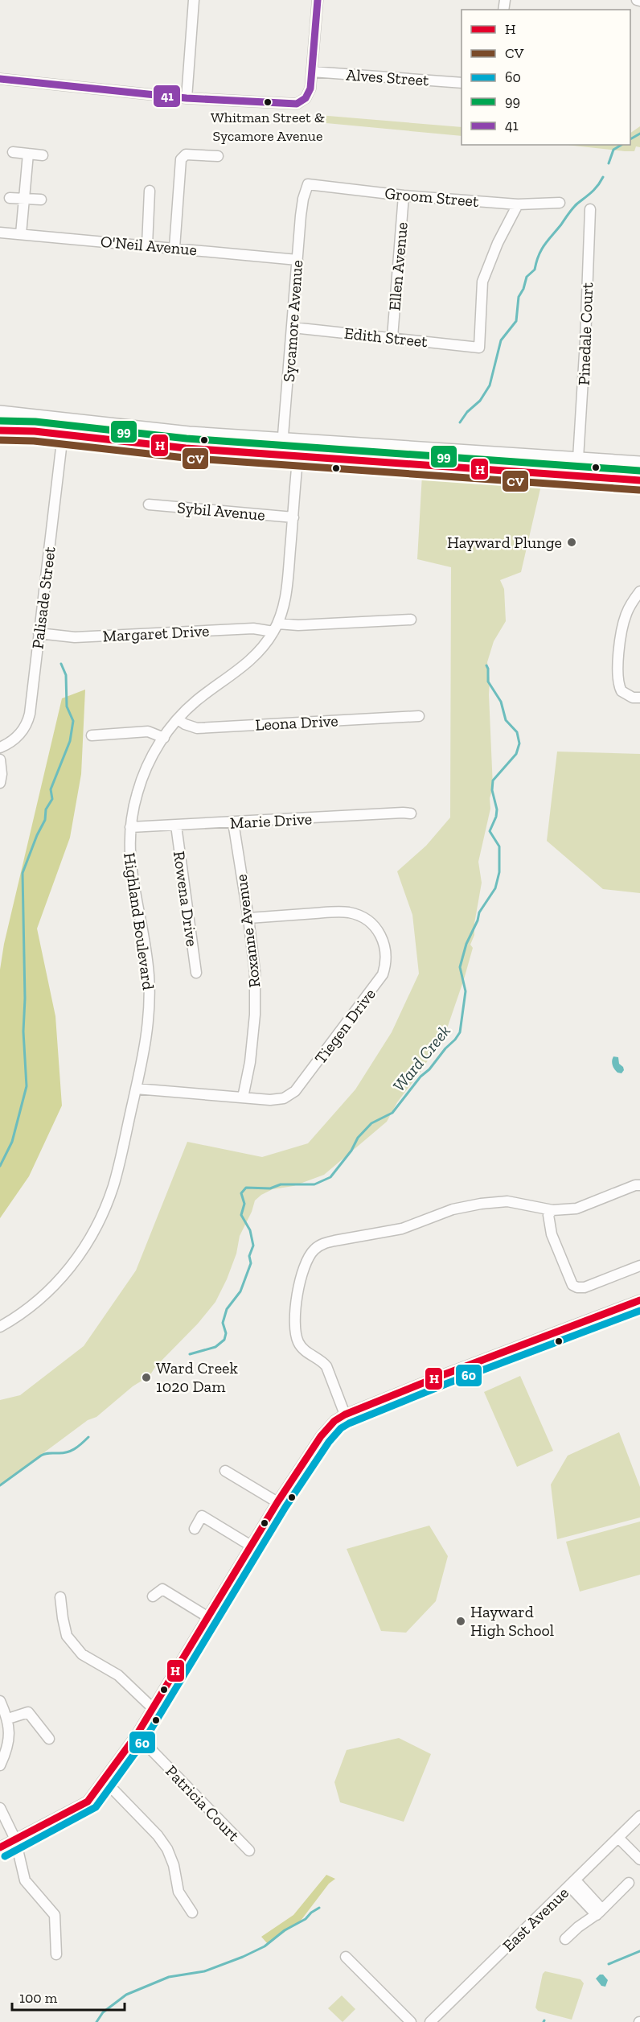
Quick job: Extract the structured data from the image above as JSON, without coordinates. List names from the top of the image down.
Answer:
{
  "streets": {
    "street": [
      "Alves Street",
      "Groom Street",
      "O'Neil Avenue",
      "Ellen Avenue",
      "Sycamore Avenue",
      "Pinedale Court",
      "Edith Street",
      "Sybil Avenue",
      "Palisade Street",
      "Margaret Drive",
      "Leona Drive",
      "Marie Drive",
      "Rowena Drive",
      "Highland Boulevard",
      "Roxanne Avenue",
      "Tiegen Drive",
      "Patricia Court",
      "East Avenue"
    ]
  },
  "crossings": [
    ["Groom Street", "Ellen Avenue"],
    ["Groom Street", "Sycamore Avenue"],
    ["Groom Street", "Edith Street"],
    ["O'Neil Avenue", "Sycamore Avenue"],
    ["Ellen Avenue", "Edith Street"],
    ["Sycamore Avenue", "Edith Street"],
    ["Sybil Avenue", "Highland Boulevard"],
    ["Palisade Street", "Margaret Drive"],
    ["Margaret Drive", "Highland Boulevard"],
    ["Leona Drive", "Highland Boulevard"],
    ["Marie Drive", "Rowena Drive"],
    ["Marie Drive", "Highland Boulevard"],
    ["Marie Drive", "Roxanne Avenue"],
    ["Highland Boulevard", "Tiegen Drive"],
    ["Roxanne Avenue", "Tiegen Drive"]
  ],
  "water": ["Ward Creek"],
  "places": [
    "Whitman Street & Sycamore Avenue",
    "Hayward Plunge",
    "Ward Creek 1020 Dam",
    "Hayward High School"
  ],
  "lines": [
    "transit line 41",
    "transit line 99",
    "transit line H",
    "transit line CV",
    "transit line 60"
  ],
  "legend": [
    "H",
    "CV",
    "60",
    "99",
    "41"
  ],
  "scale_bar": "100 m"
}
